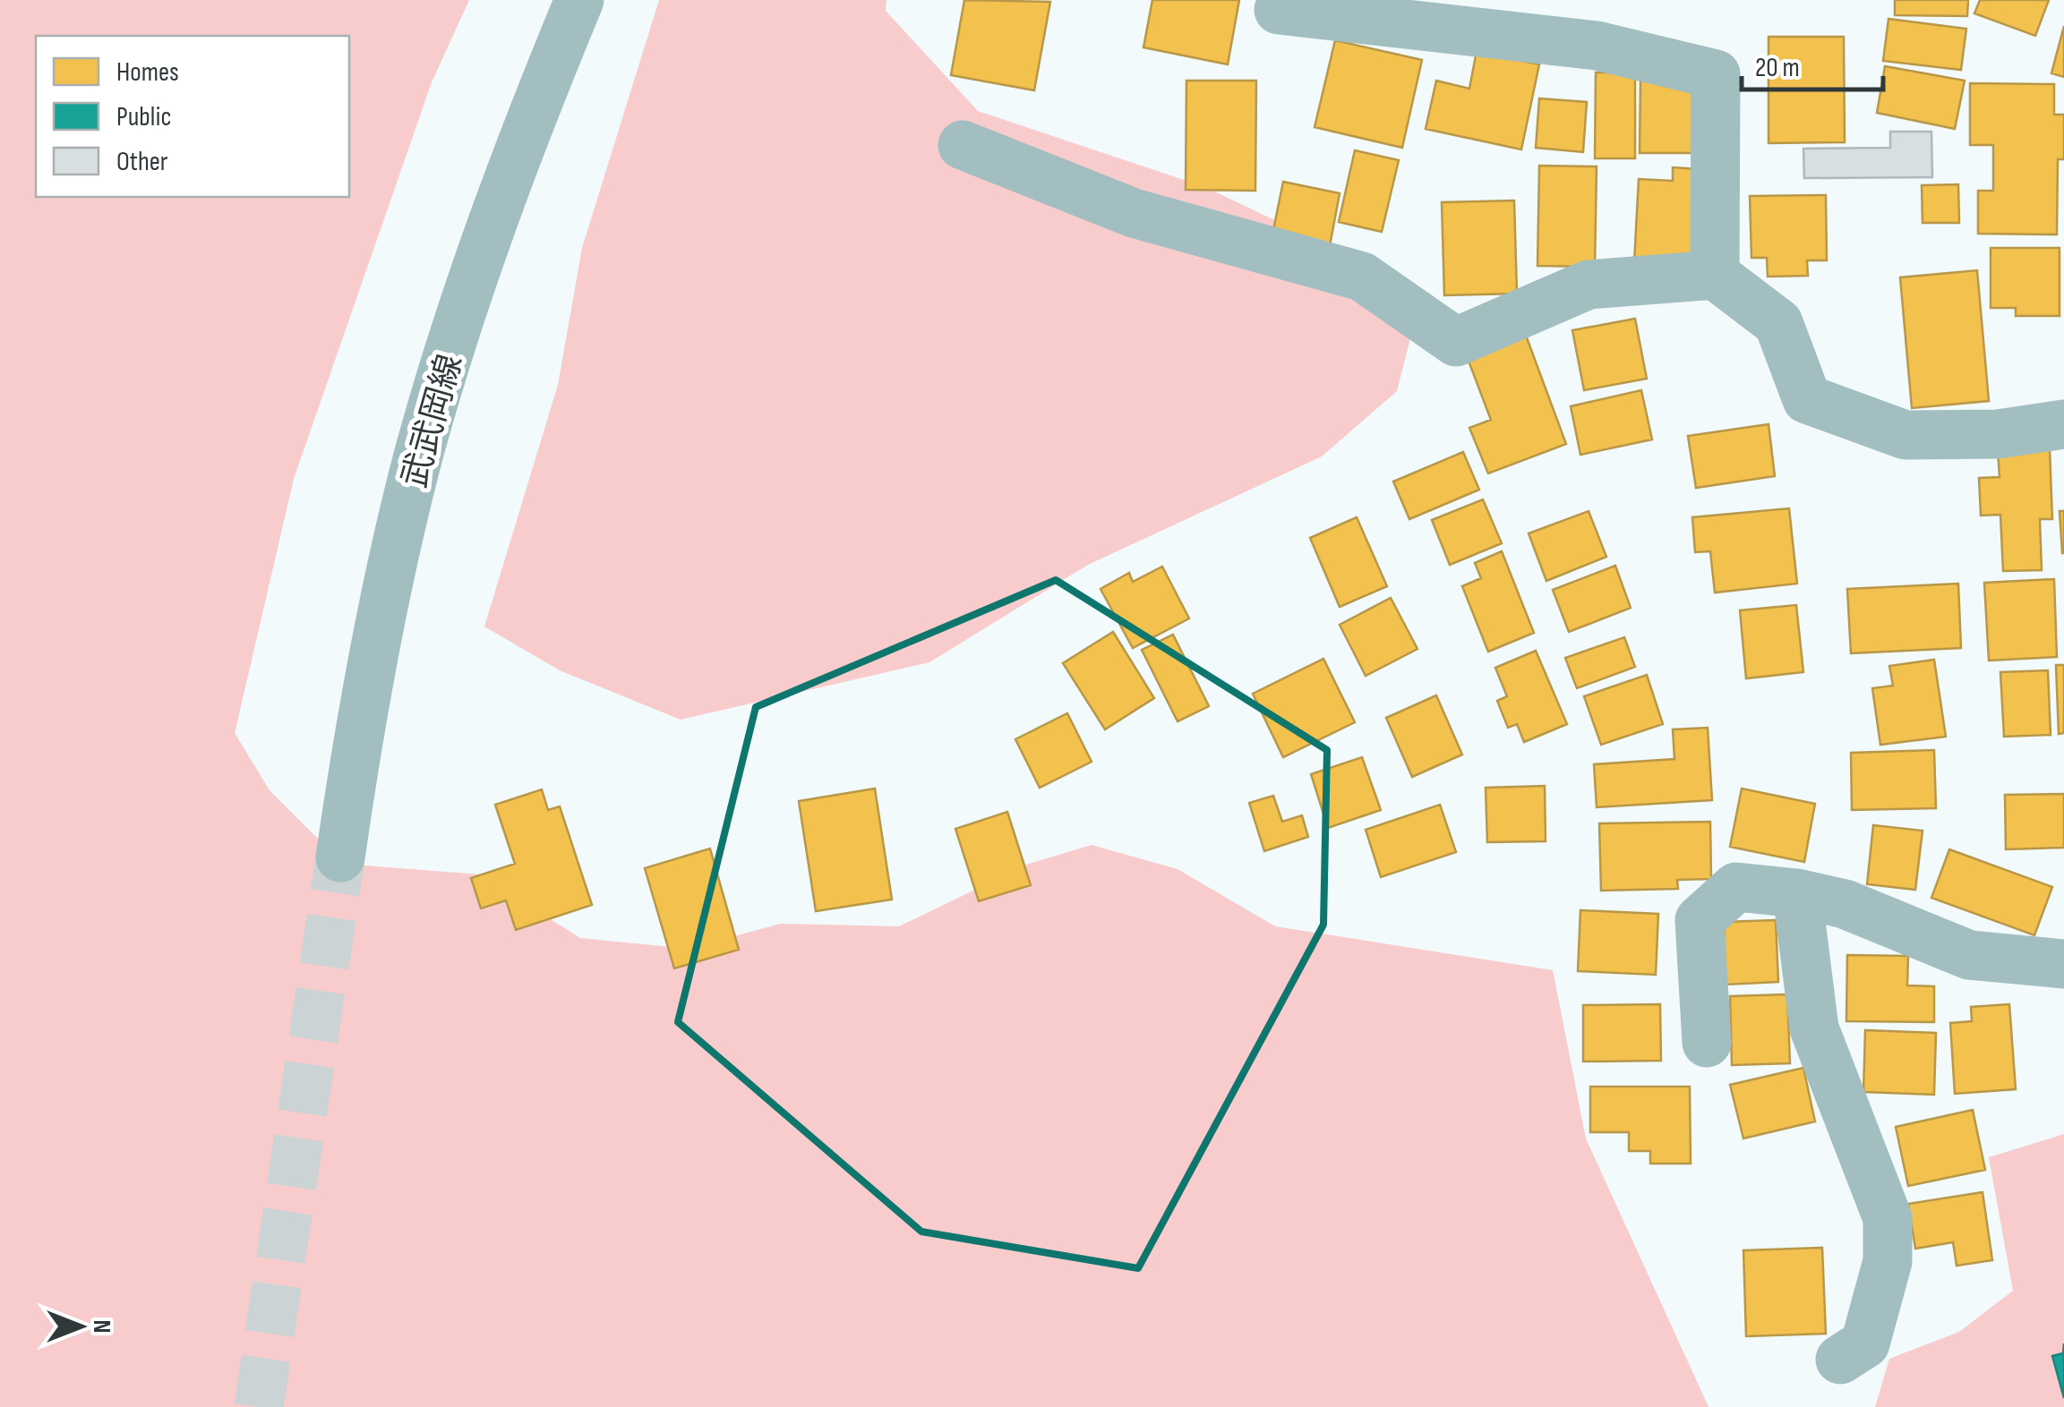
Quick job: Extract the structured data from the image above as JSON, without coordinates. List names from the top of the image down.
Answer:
{
  "streets": {
    "street": ["武武岡線"]
  },
  "legend": ["Homes", "Public", "Other"],
  "scale_bar": "20 m",
  "north": "right"
}
